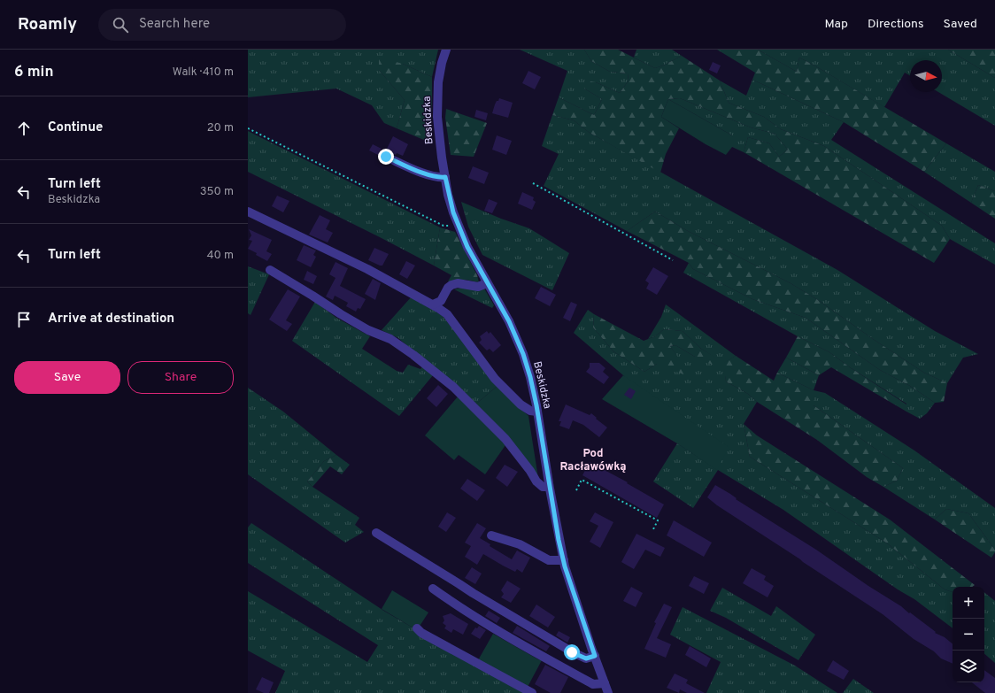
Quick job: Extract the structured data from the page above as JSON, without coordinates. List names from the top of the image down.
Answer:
{
  "streets": {
    "street": ["Beskidzka"]
  },
  "districts": ["Pod Racławówką"],
  "north": "right",
  "page": {
    "header": "Roamly",
    "search": "Search here",
    "nav": ["Map", "Directions", "Saved"],
    "heading": ["6 min", "Walk · 410 m"],
    "list": [
      ["Continue", "20 m"],
      ["Turn left", "Beskidzka", "350 m"],
      ["Turn left", "40 m"],
      "Arrive at destination"
    ],
    "buttons": ["Save", "Share"],
    "map_buttons": ["+", "−"]
  }
}
